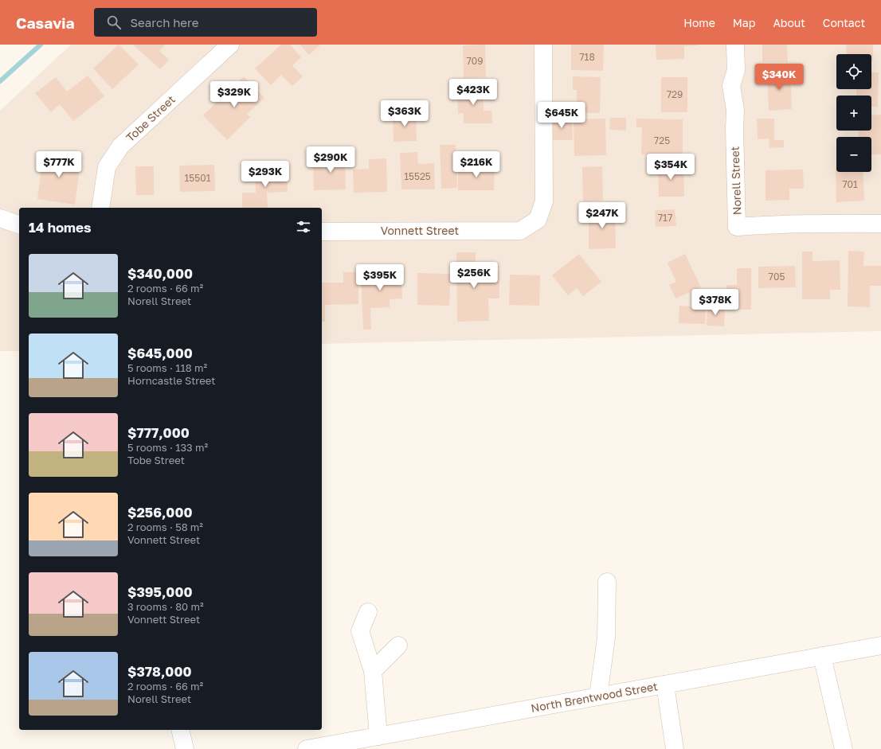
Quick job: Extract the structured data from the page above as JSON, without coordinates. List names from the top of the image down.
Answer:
{
  "streets": {
    "street": [
      "Tobe Street",
      "Norell Street",
      "Vonnett Street",
      "North Brentwood Street"
    ]
  },
  "house_numbers": [
    "718",
    "709",
    "729",
    "725",
    "15525",
    "15501",
    "701",
    "717",
    "705"
  ],
  "page": {
    "header": "Casavia",
    "search": "Search here",
    "nav": [
      "Home",
      "Map",
      "About",
      "Contact"
    ],
    "map_buttons": ["+", "−"],
    "price": [
      "$340K",
      "$423K",
      "$329K",
      "$363K",
      "$645K",
      "$290K",
      "$777K",
      "$216K",
      "$354K",
      "$293K",
      "$247K",
      "$256K",
      "$395K",
      "$378K"
    ],
    "heading": "14 homes",
    "list": [
      {
        "name": "$340,000",
        "note": "2 rooms · 66 m² · Norell Street"
      },
      {
        "name": "$645,000",
        "note": "5 rooms · 118 m² · Horncastle Street"
      },
      {
        "name": "$777,000",
        "note": "5 rooms · 133 m² · Tobe Street"
      },
      {
        "name": "$256,000",
        "note": "2 rooms · 58 m² · Vonnett Street"
      },
      {
        "name": "$395,000",
        "note": "3 rooms · 80 m² · Vonnett Street"
      },
      {
        "name": "$378,000",
        "note": "2 rooms · 66 m² · Norell Street"
      }
    ]
  }
}
